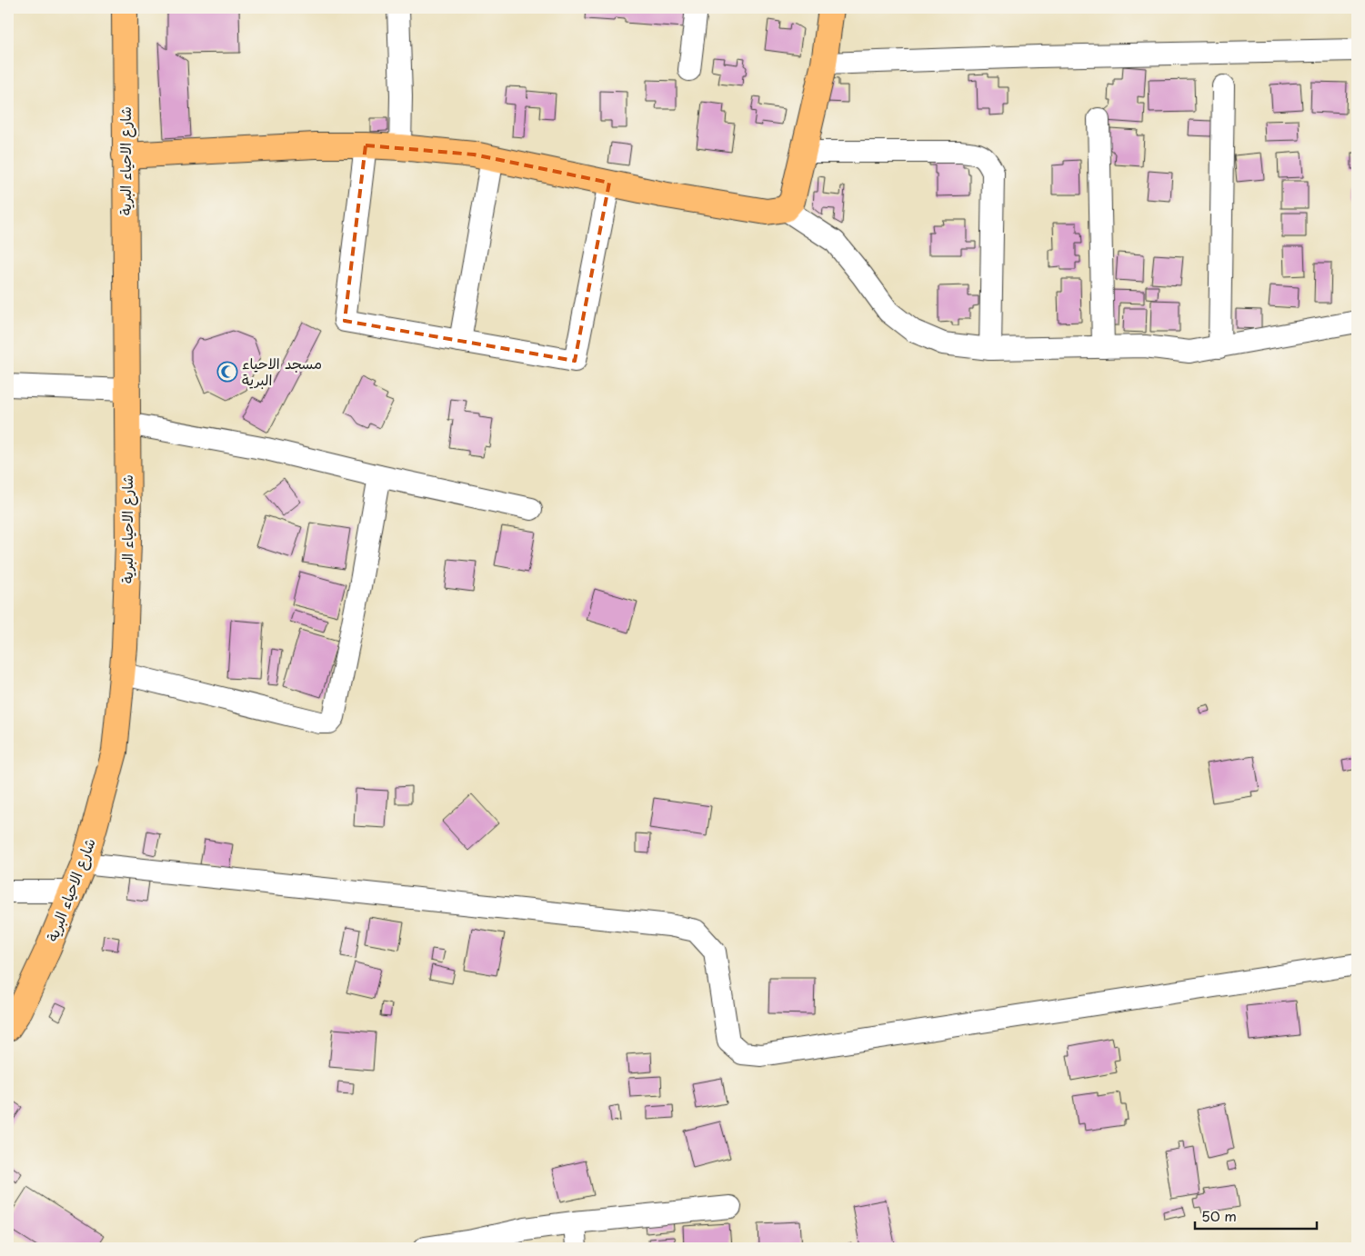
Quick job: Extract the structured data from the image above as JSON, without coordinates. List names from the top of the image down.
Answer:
{
  "streets": {
    "main road": ["شارع الاحياء البرية"]
  },
  "places": {
    "mosque": ["مسجد الاحياء البرية"]
  },
  "scale_bar": "50 m"
}
